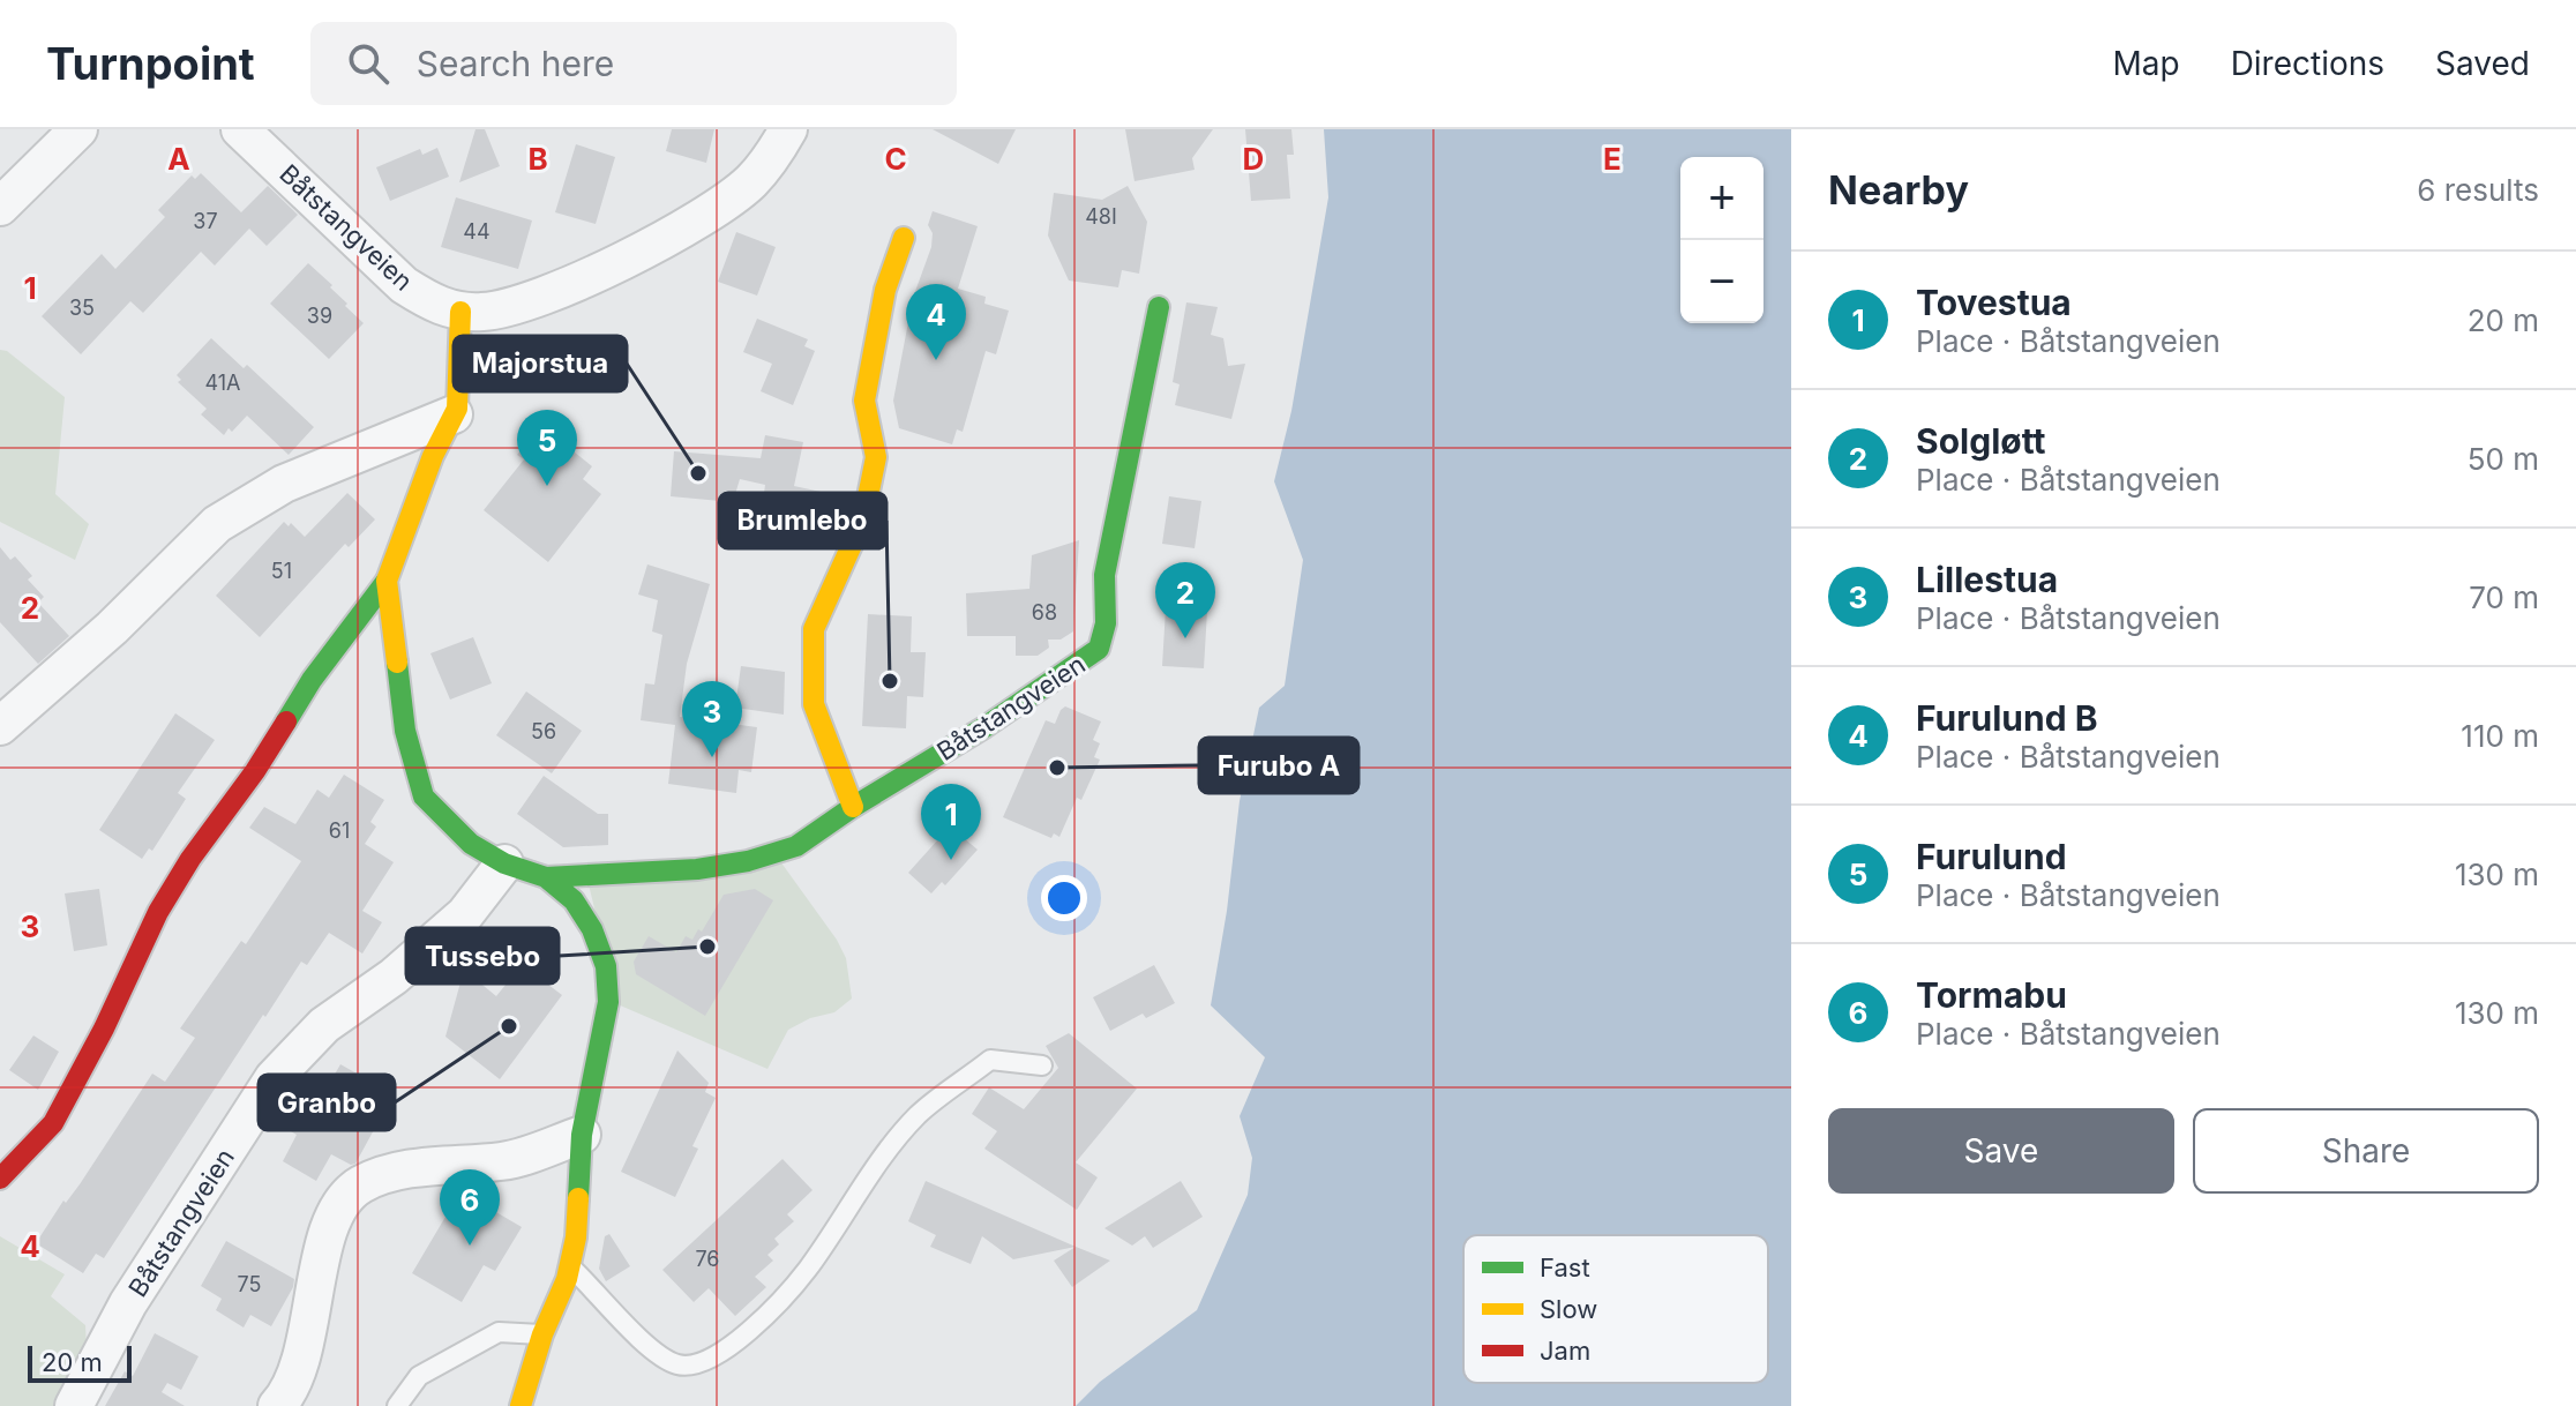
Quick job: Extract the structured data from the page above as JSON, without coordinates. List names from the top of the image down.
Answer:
{
  "streets": {
    "street": ["Båtstangveien"]
  },
  "places": [
    "Majorstua",
    "Brumlebo",
    "Furubo A",
    "Tussebo",
    "Granbo"
  ],
  "house_numbers": [
    "48I",
    "37",
    "44",
    "35",
    "39",
    "41A",
    "51",
    "68",
    "56",
    "61",
    "76",
    "75"
  ],
  "legend": ["Fast", "Slow", "Jam"],
  "scale_bar": "20 m",
  "page": {
    "header": "Turnpoint",
    "search": "Search here",
    "nav": ["Map", "Directions", "Saved"],
    "heading": ["Nearby", "6 results"],
    "map_buttons": ["+", "−"],
    "list": [
      {
        "mark": "1",
        "name": "Tovestua",
        "note": "Place · Båtstangveien",
        "value": "20 m"
      },
      {
        "mark": "2",
        "name": "Solgløtt",
        "note": "Place · Båtstangveien",
        "value": "50 m"
      },
      {
        "mark": "3",
        "name": "Lillestua",
        "note": "Place · Båtstangveien",
        "value": "70 m"
      },
      {
        "mark": "4",
        "name": "Furulund B",
        "note": "Place · Båtstangveien",
        "value": "110 m"
      },
      {
        "mark": "5",
        "name": "Furulund",
        "note": "Place · Båtstangveien",
        "value": "130 m"
      },
      {
        "mark": "6",
        "name": "Tormabu",
        "note": "Place · Båtstangveien",
        "value": "130 m"
      }
    ],
    "pins": [
      "4",
      "5",
      "2",
      "3",
      "1",
      "6"
    ],
    "buttons": ["Save", "Share"],
    "scale": "20 m"
  },
  "grid": {
    "columns": [
      "A",
      "B",
      "C",
      "D",
      "E"
    ],
    "rows": [
      "1",
      "2",
      "3",
      "4"
    ]
  }
}
